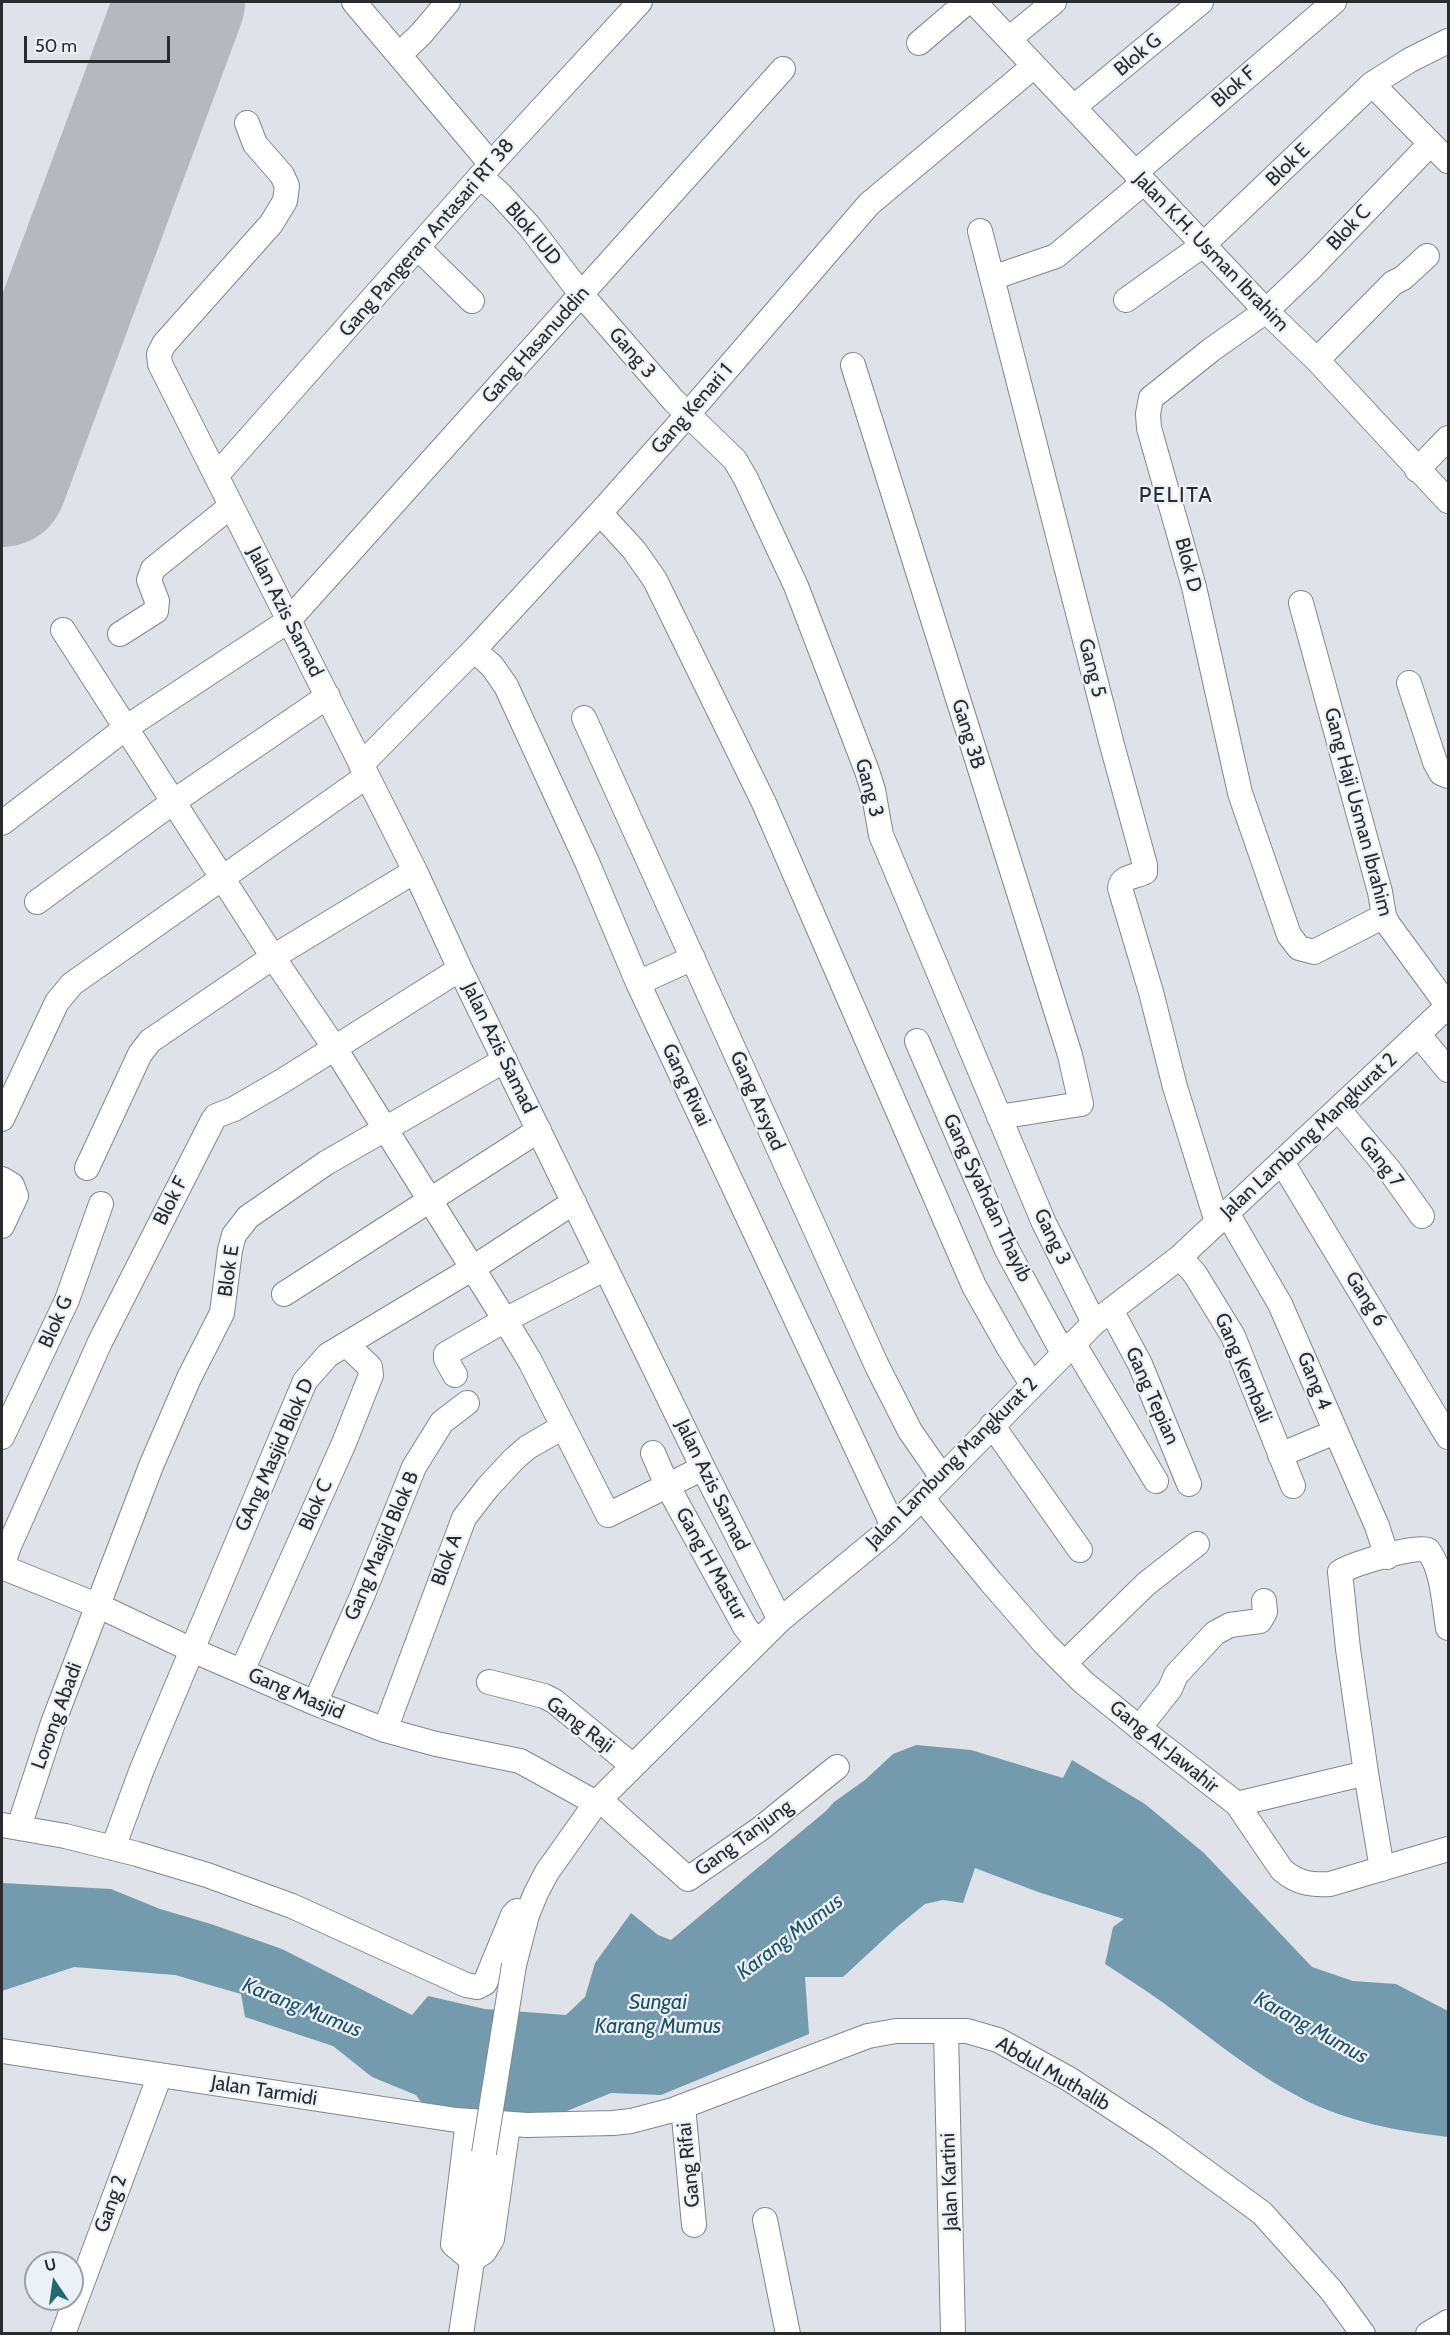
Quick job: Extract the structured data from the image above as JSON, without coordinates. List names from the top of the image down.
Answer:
{
  "streets": {
    "street": [
      "Blok G",
      "Blok F",
      "Blok E",
      "Blok C",
      "Blok IUD",
      "Gang Pangeran Antasari RT 38",
      "Jalan K.H. Usman Ibrahim",
      "Gang Hasanuddin",
      "Gang 3",
      "Gang Kenari 1",
      "Blok D",
      "Jalan Azis Samad",
      "Gang 5",
      "Gang 3B",
      "Gang Haji Usman Ibrahim",
      "Gang Rivai",
      "Gang Arsyad",
      "Jalan Lambung Mangkurat 2",
      "Gang 7",
      "Gang Syahdan Thayib",
      "Gang 6",
      "Gang Kembali",
      "Gang 4",
      "Gang Tepian",
      "GAng Masjid Blok D",
      "Gang Masjid Blok B",
      "Blok A",
      "Gang H Mastur",
      "Gang Masjid",
      "Lorong Abadi",
      "Gang Raji",
      "Gang Al-Jawahir",
      "Gang Tanjung",
      "Abdul Muthalib",
      "Jalan Tarmidi",
      "Gang Rifai",
      "Jalan Kartini",
      "Gang 2"
    ]
  },
  "crossings": [
    ["Blok G", "Jalan K.H. Usman Ibrahim"],
    ["Blok F", "Jalan K.H. Usman Ibrahim"],
    ["Blok F", "Jalan Azis Samad"],
    ["Blok F", "Gang 5"],
    ["Blok F", "Gang Masjid"],
    ["Blok E", "Jalan K.H. Usman Ibrahim"],
    ["Blok E", "Jalan Azis Samad"],
    ["Blok E", "Gang Masjid"],
    ["Blok E", "Lorong Abadi"],
    ["Blok C", "Jalan K.H. Usman Ibrahim"],
    ["Blok C", "Blok D"],
    ["Blok C", "GAng Masjid Blok D"],
    ["Blok C", "Gang Masjid"],
    ["Blok IUD", "Gang Pangeran Antasari RT 38"],
    ["Blok IUD", "Gang Hasanuddin"],
    ["Blok IUD", "Gang 3"],
    ["Gang Pangeran Antasari RT 38", "Jalan Azis Samad"],
    ["Jalan K.H. Usman Ibrahim", "Gang Kenari 1"],
    ["Jalan K.H. Usman Ibrahim", "Blok D"],
    ["Gang Hasanuddin", "Gang 3"],
    ["Gang Hasanuddin", "Jalan Azis Samad"],
    ["Gang 3", "Gang Kenari 1"],
    ["Gang 3", "Gang 3B"],
    ["Gang 3", "Jalan Lambung Mangkurat 2"],
    ["Gang 3", "Gang Tepian"],
    ["Gang Kenari 1", "Jalan Azis Samad"],
    ["Gang Kenari 1", "Gang Rivai"],
    ["Blok D", "Gang Haji Usman Ibrahim"],
    ["Jalan Azis Samad", "Jalan Lambung Mangkurat 2"],
    ["Jalan Azis Samad", "GAng Masjid Blok D"],
    ["Gang 5", "Gang 4"],
    ["Gang Haji Usman Ibrahim", "Jalan Lambung Mangkurat 2"],
    ["Gang Rivai", "Jalan Lambung Mangkurat 2"],
    ["Gang Arsyad", "Jalan Lambung Mangkurat 2"],
    ["Jalan Lambung Mangkurat 2", "Gang 7"],
    ["Jalan Lambung Mangkurat 2", "Gang Syahdan Thayib"],
    ["Jalan Lambung Mangkurat 2", "Gang 6"],
    ["Jalan Lambung Mangkurat 2", "Gang Kembali"],
    ["Jalan Lambung Mangkurat 2", "Gang 4"],
    ["Jalan Lambung Mangkurat 2", "Gang Tepian"],
    ["Jalan Lambung Mangkurat 2", "Gang H Mastur"],
    ["Jalan Lambung Mangkurat 2", "Gang Masjid"],
    ["Jalan Lambung Mangkurat 2", "Gang Raji"],
    ["Jalan Lambung Mangkurat 2", "Gang Al-Jawahir"],
    ["Jalan Lambung Mangkurat 2", "Gang Tanjung"],
    ["GAng Masjid Blok D", "Gang Masjid"],
    ["Gang Masjid Blok B", "Gang Masjid"],
    ["Blok A", "Gang Masjid"],
    ["Gang Masjid", "Lorong Abadi"],
    ["Gang Masjid", "Gang Tanjung"],
    ["Abdul Muthalib", "Jalan Tarmidi"],
    ["Abdul Muthalib", "Gang Rifai"],
    ["Abdul Muthalib", "Jalan Kartini"],
    ["Jalan Tarmidi", "Gang 2"]
  ],
  "districts": ["PELITA"],
  "water": ["Karang Mumus", "Sungai Karang Mumus"],
  "scale_bar": "50 m",
  "north": "top"
}
